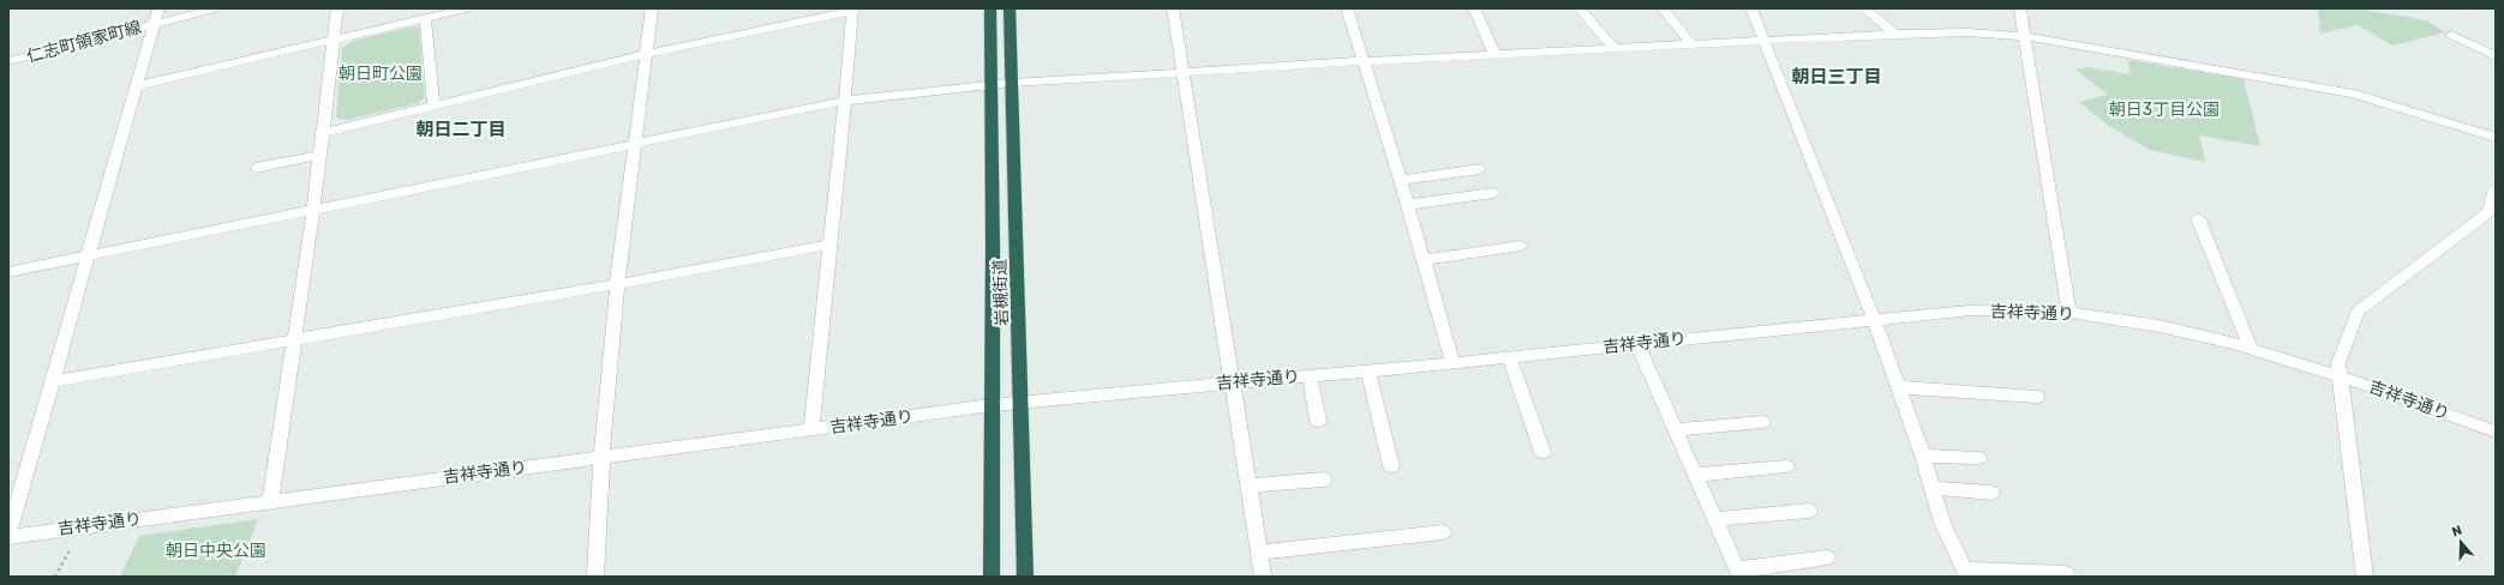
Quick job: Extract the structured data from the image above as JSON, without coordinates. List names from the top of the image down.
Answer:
{
  "streets": {
    "highway": ["岩槻街道"],
    "street": ["仁志町領家町線", "吉祥寺通り"]
  },
  "crossings": [
    ["岩槻街道", "吉祥寺通り"]
  ],
  "districts": ["朝日三丁目", "朝日二丁目"],
  "parks": ["朝日町公園", "朝日3丁目公園", "朝日中央公園"],
  "north": "top"
}
